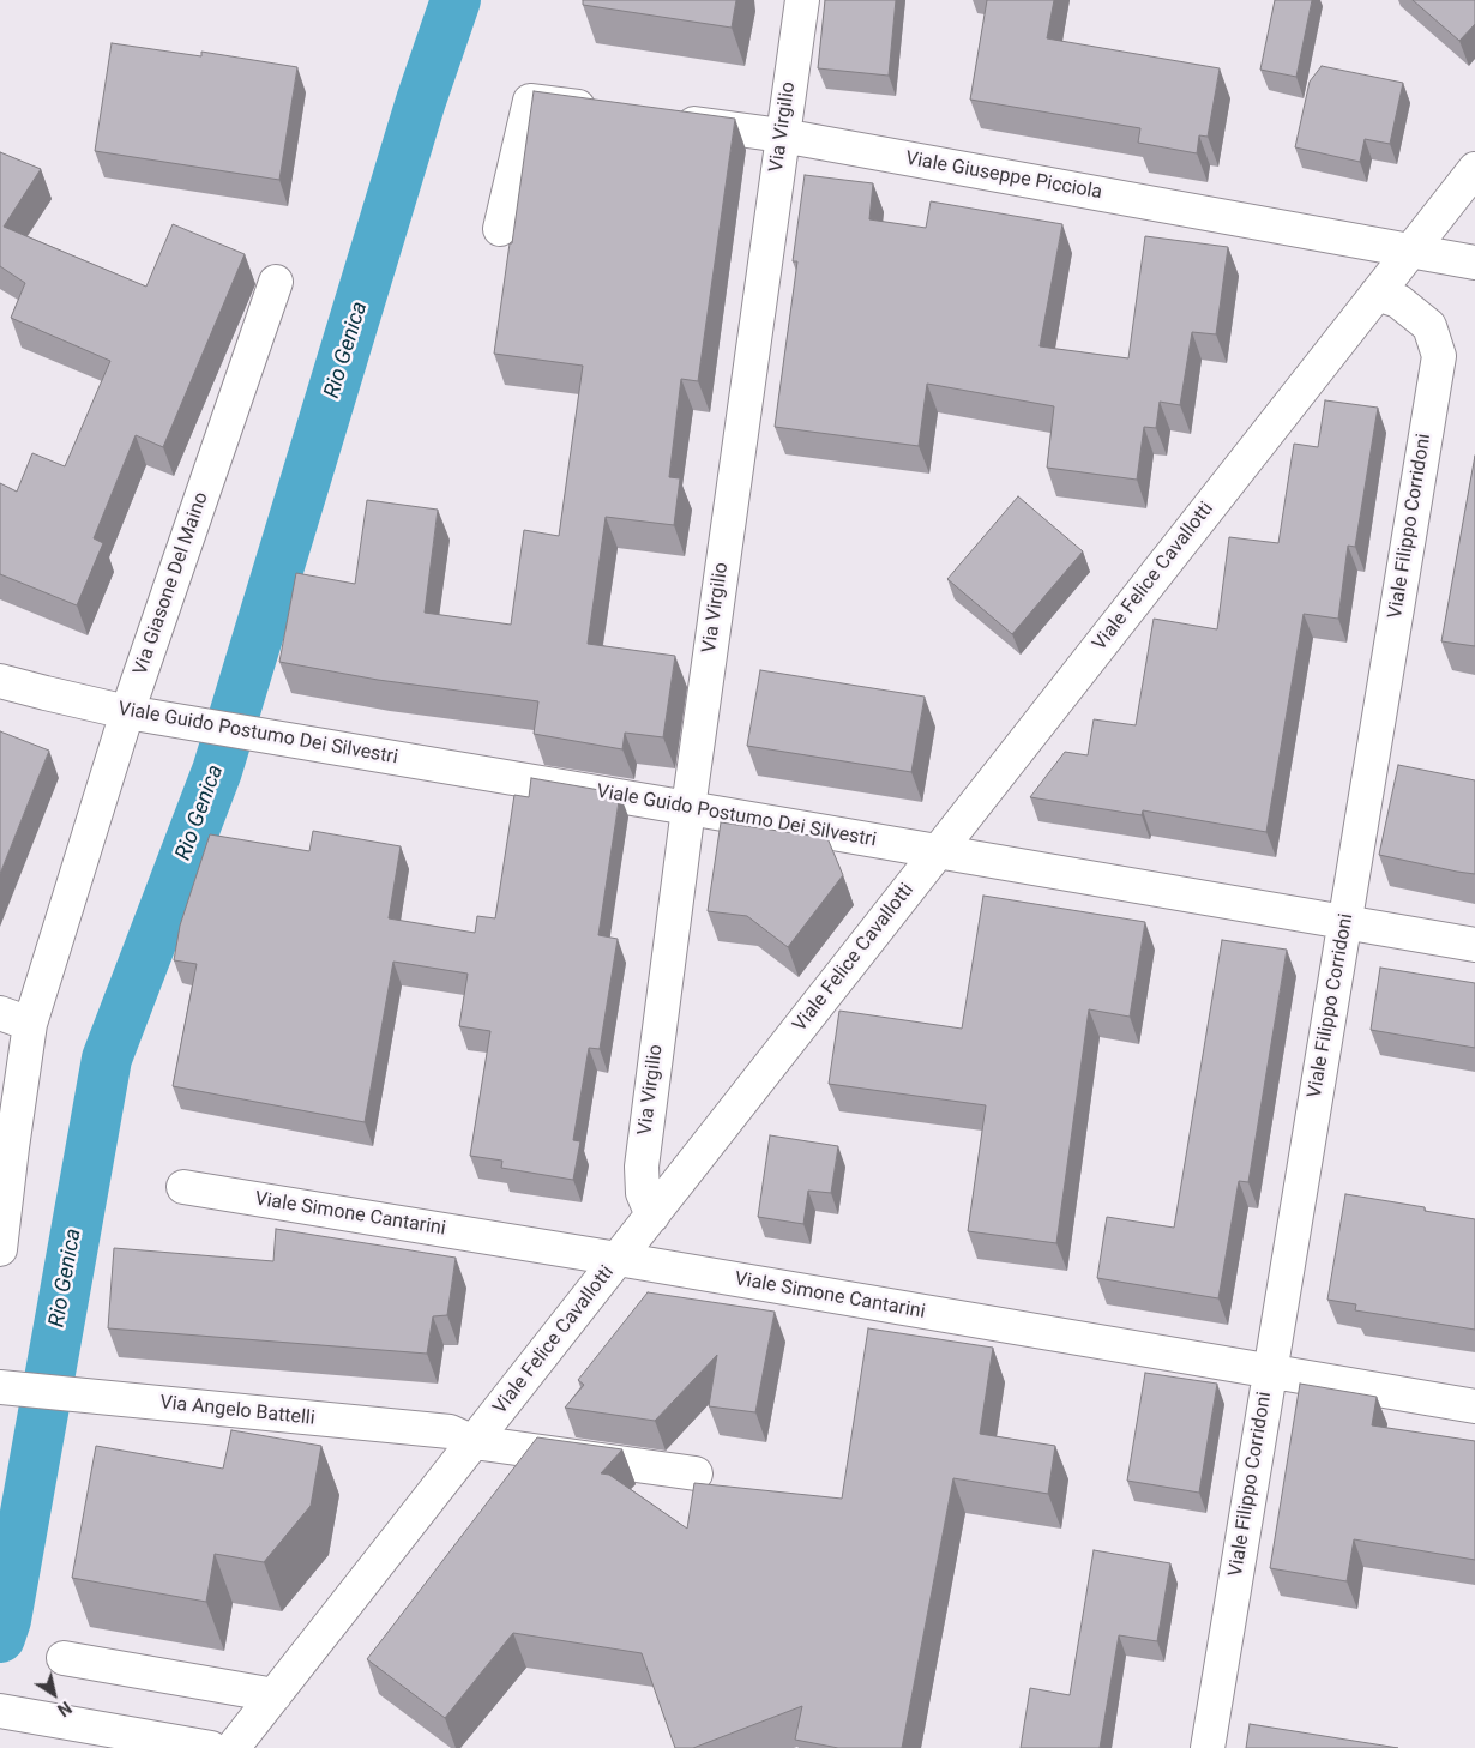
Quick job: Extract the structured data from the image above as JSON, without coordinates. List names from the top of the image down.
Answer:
{
  "streets": {
    "street": [
      "Via Virgilio",
      "Viale Giuseppe Picciola",
      "Viale Filippo Corridoni",
      "Viale Felice Cavallotti",
      "Via Giasone Del Maino",
      "Viale Guido Postumo Dei Silvestri",
      "Viale Simone Cantarini",
      "Via Angelo Battelli"
    ]
  },
  "crossings": [
    ["Via Virgilio", "Viale Giuseppe Picciola"],
    ["Via Virgilio", "Viale Felice Cavallotti"],
    ["Via Virgilio", "Viale Guido Postumo Dei Silvestri"],
    ["Viale Giuseppe Picciola", "Viale Felice Cavallotti"],
    ["Viale Filippo Corridoni", "Viale Felice Cavallotti"],
    ["Viale Filippo Corridoni", "Viale Guido Postumo Dei Silvestri"],
    ["Viale Filippo Corridoni", "Viale Simone Cantarini"],
    ["Viale Felice Cavallotti", "Viale Guido Postumo Dei Silvestri"],
    ["Viale Felice Cavallotti", "Viale Simone Cantarini"],
    ["Viale Felice Cavallotti", "Via Angelo Battelli"],
    ["Via Giasone Del Maino", "Viale Guido Postumo Dei Silvestri"]
  ],
  "water": ["Rio Genica"],
  "north": "bottom right"
}
